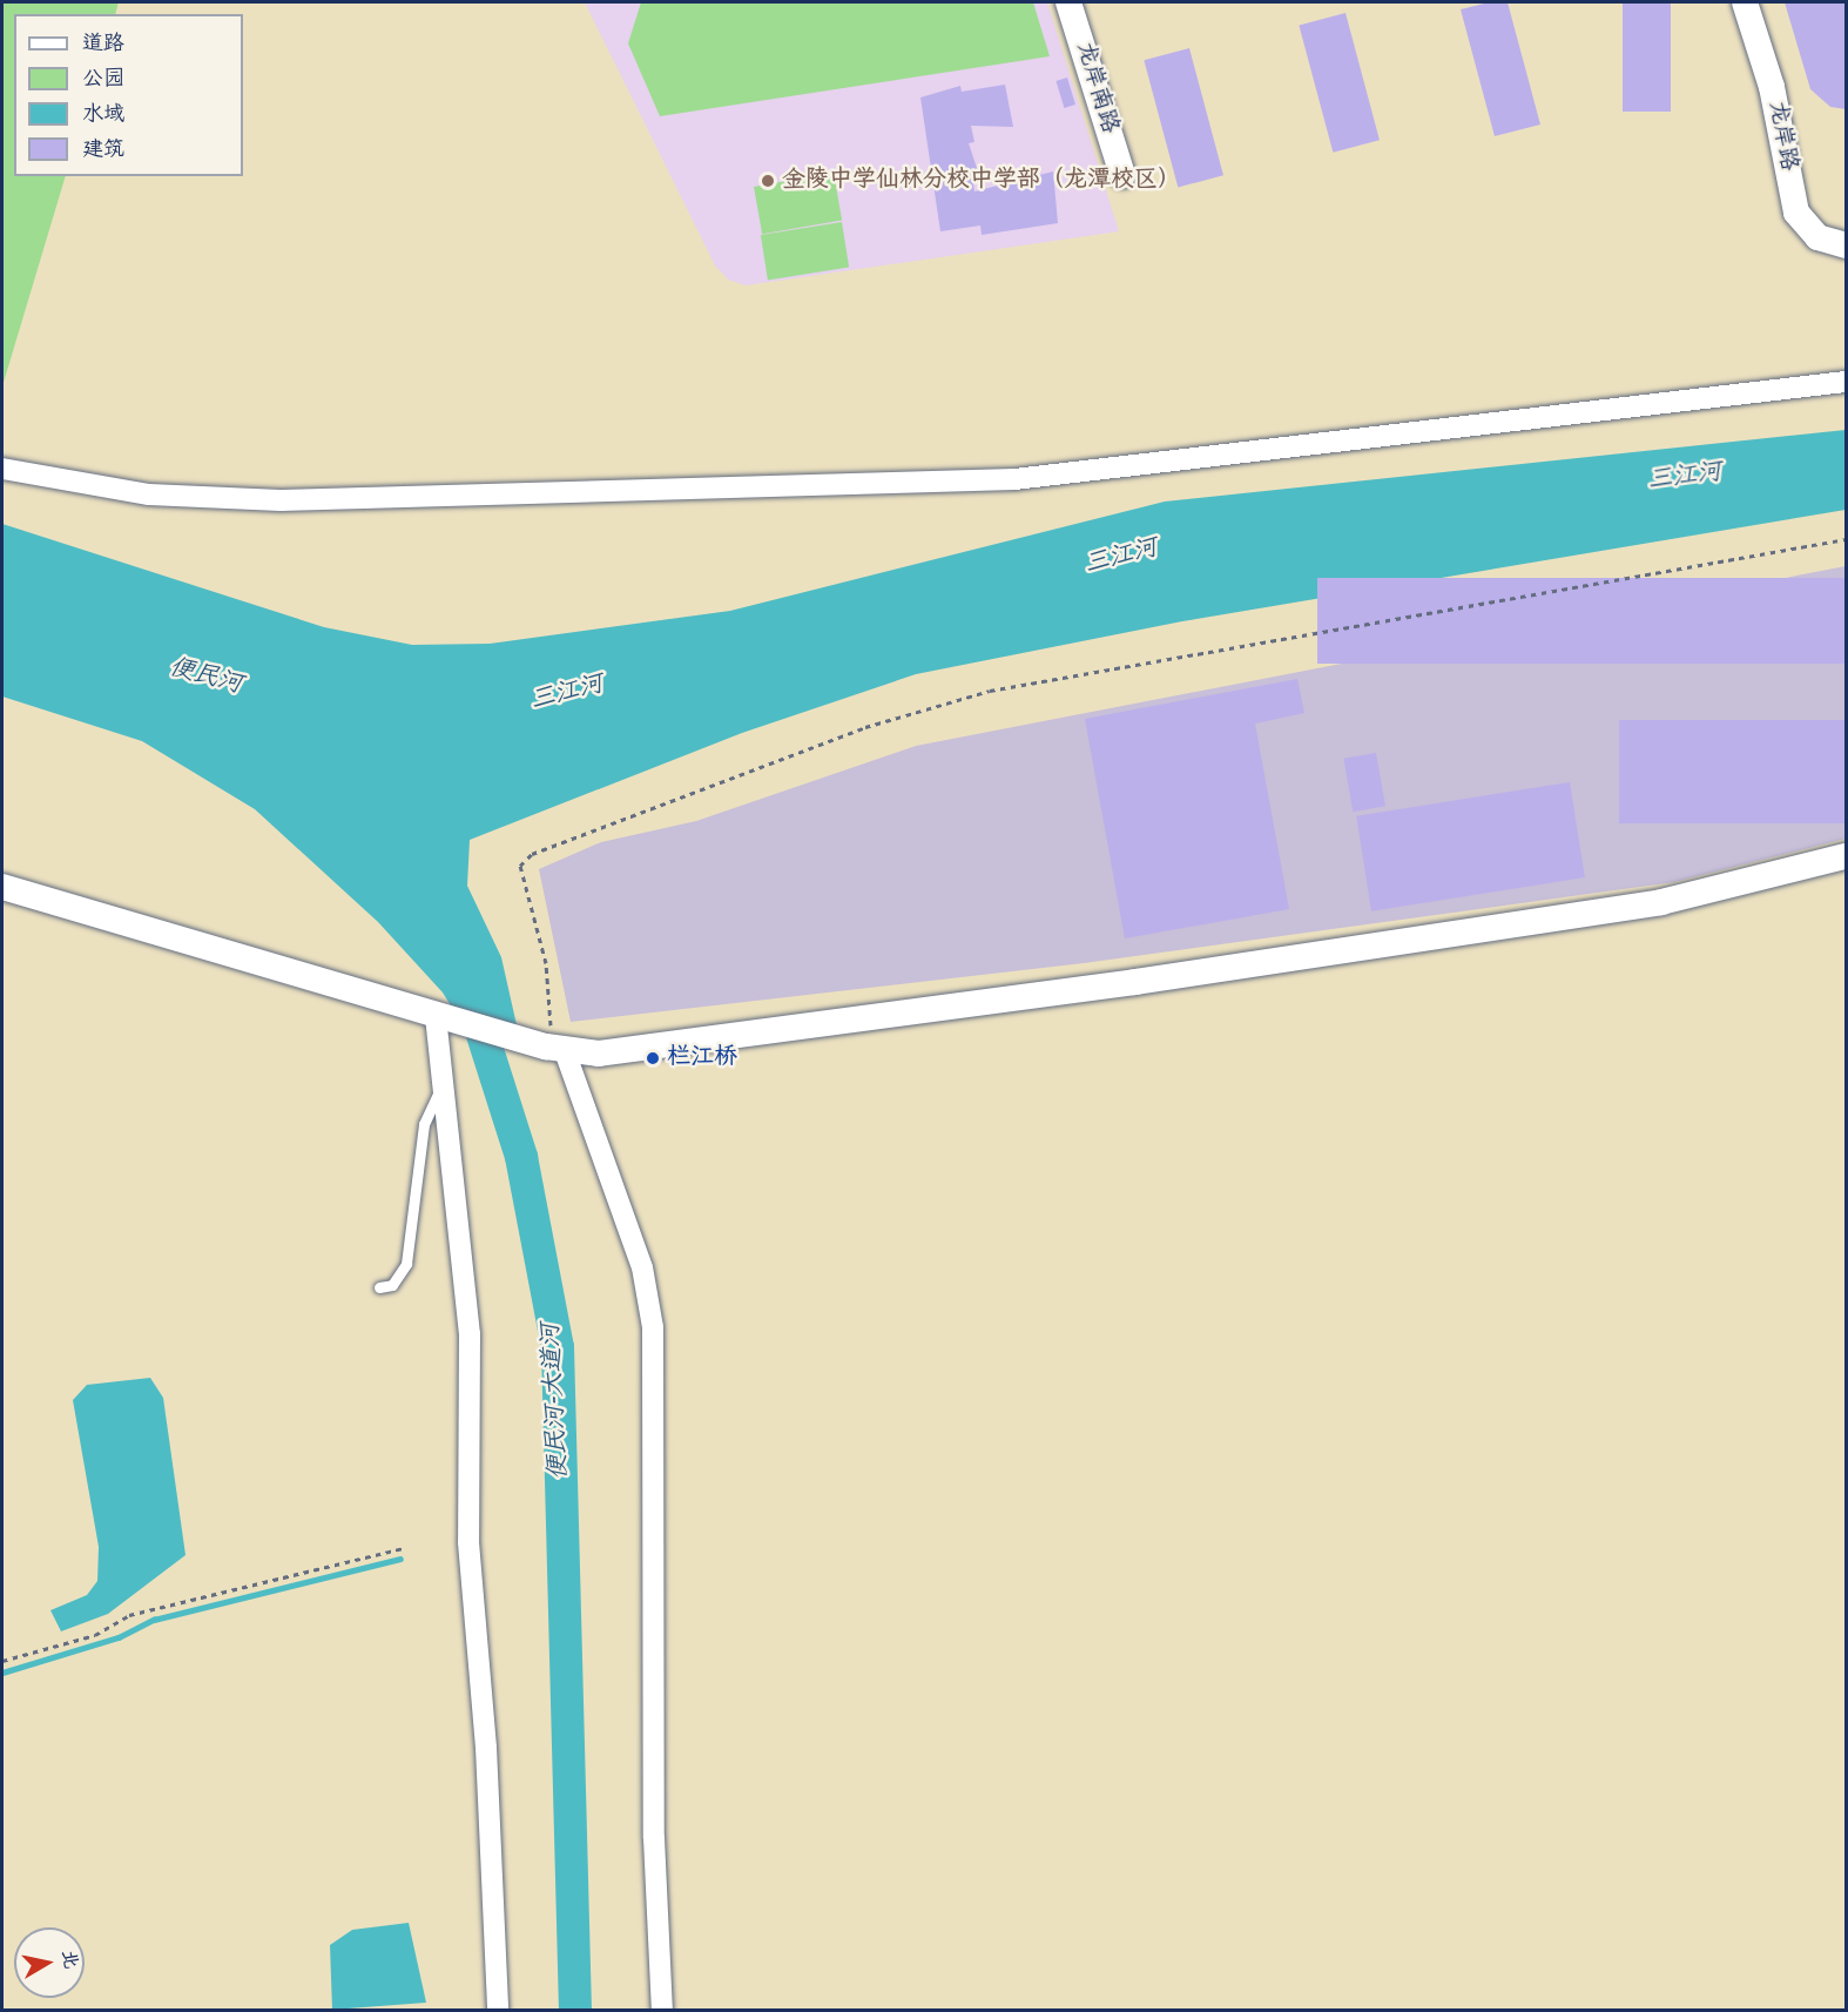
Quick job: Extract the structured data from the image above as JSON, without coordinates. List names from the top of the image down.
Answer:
{
  "streets": {
    "street": ["龙岸南路", "龙岸路"]
  },
  "water": ["三江河", "便民河", "便民河-大道河"],
  "places": ["金陵中学仙林分校中学部（龙潭校区）", "栏江桥"],
  "legend": [
    "道路",
    "公园",
    "水域",
    "建筑"
  ],
  "north": "right"
}
